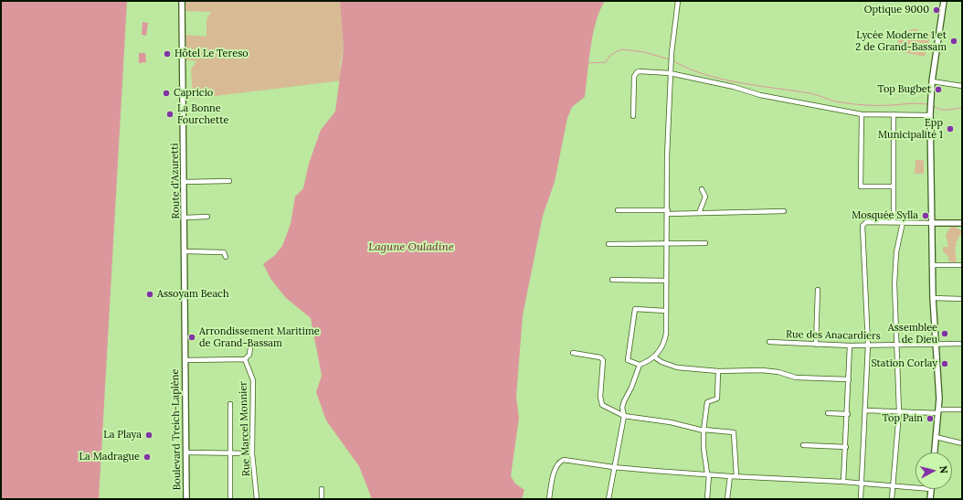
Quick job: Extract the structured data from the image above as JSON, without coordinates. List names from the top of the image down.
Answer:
{
  "streets": {
    "street": [
      "Route d'Azuretti",
      "Rue des Anacardiers",
      "Rue Marcel Monnier",
      "Boulevard Treich-Laplène"
    ]
  },
  "crossings": [
    ["Route d'Azuretti", "Boulevard Treich-Laplène"]
  ],
  "water": ["Lagune Ouladine"],
  "places": [
    "Optique 9000",
    "Lycée Moderne 1 et 2 de Grand-Bassam",
    "Hôtel Le Tereso",
    "Top Bugbet",
    "Capricio",
    "La Bonne Fourchette",
    "Epp Municipalité 1",
    "Mosquée Sylla",
    "Assoyam Beach",
    "Assemblee de Dieu",
    "Arrondissement Maritime de Grand-Bassam",
    "Station Corlay",
    "Top Pain",
    "La Playa",
    "La Madrague"
  ],
  "north": "right"
}
